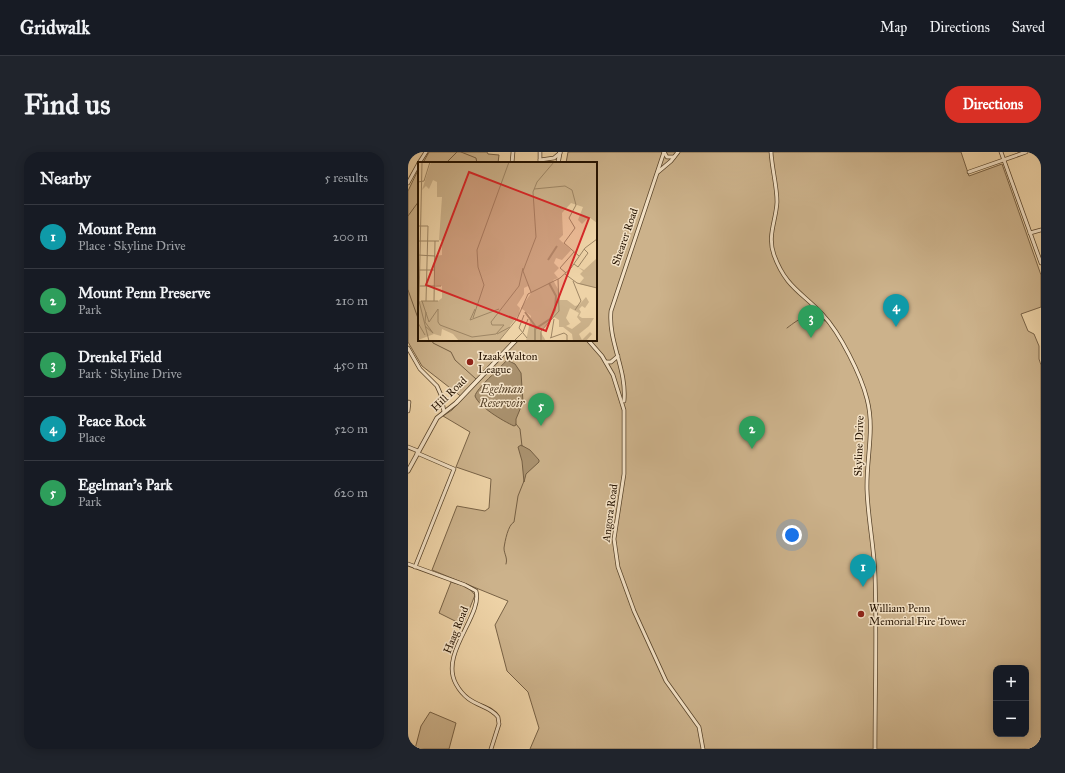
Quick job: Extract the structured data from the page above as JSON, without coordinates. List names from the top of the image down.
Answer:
{
  "streets": {
    "street": [
      "Shearer Road",
      "Hill Road",
      "Skyline Drive",
      "Angora Road",
      "Haag Road"
    ]
  },
  "crossings": [
    ["Shearer Road", "Angora Road"]
  ],
  "water": ["Egelman Reservoir"],
  "places": ["Izaak Walton League", "William Penn Memorial Fire Tower"],
  "page": {
    "header": "Gridwalk",
    "nav": ["Map", "Directions", "Saved"],
    "buttons": "Directions",
    "title": "Find us",
    "heading": ["Nearby", "5 results"],
    "list": [
      {
        "mark": "1",
        "name": "Mount Penn",
        "note": "Place · Skyline Drive",
        "value": "200 m"
      },
      {
        "mark": "2",
        "name": "Mount Penn Preserve",
        "note": "Park",
        "value": "210 m"
      },
      {
        "mark": "3",
        "name": "Drenkel Field",
        "note": "Park · Skyline Drive",
        "value": "450 m"
      },
      {
        "mark": "4",
        "name": "Peace Rock",
        "note": "Place",
        "value": "520 m"
      },
      {
        "mark": "5",
        "name": "Egelman's Park",
        "note": "Park",
        "value": "620 m"
      }
    ],
    "pins": [
      "4",
      "3",
      "5",
      "2",
      "1"
    ],
    "map_buttons": ["+", "−"]
  }
}
